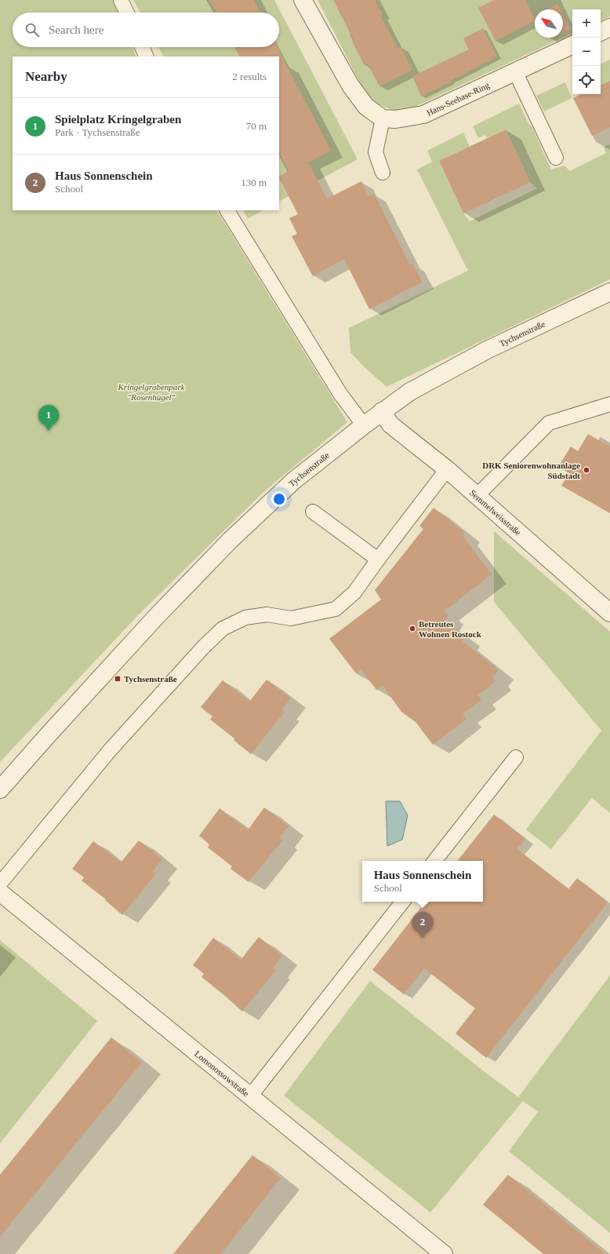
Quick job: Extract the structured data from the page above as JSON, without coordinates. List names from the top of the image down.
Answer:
{
  "streets": {
    "street": [
      "Hans-Seehase-Ring",
      "Tychsenstraße",
      "Semmelweisstraße",
      "Lomonossowstraße"
    ]
  },
  "crossings": [
    ["Tychsenstraße", "Semmelweisstraße"]
  ],
  "parks": ["Kringelgrabenpark \"Rosenhügel\""],
  "places": {
    "other": ["DRK Seniorenwohnanlage Südstadt", "Betreutes Wohnen Rostock"],
    "transit": ["Tychsenstraße"]
  },
  "north": "top left",
  "page": {
    "map_buttons": ["+", "−"],
    "search": "Search here",
    "heading": ["Nearby", "2 results"],
    "list": [
      {
        "mark": "1",
        "name": "Spielplatz Kringelgraben",
        "note": "Park · Tychsenstraße",
        "value": "70 m"
      },
      {
        "mark": "2",
        "name": "Haus Sonnenschein",
        "note": "School",
        "value": "130 m"
      }
    ],
    "pins": ["1", "2"],
    "popup": ["Haus Sonnenschein", "School"]
  }
}
